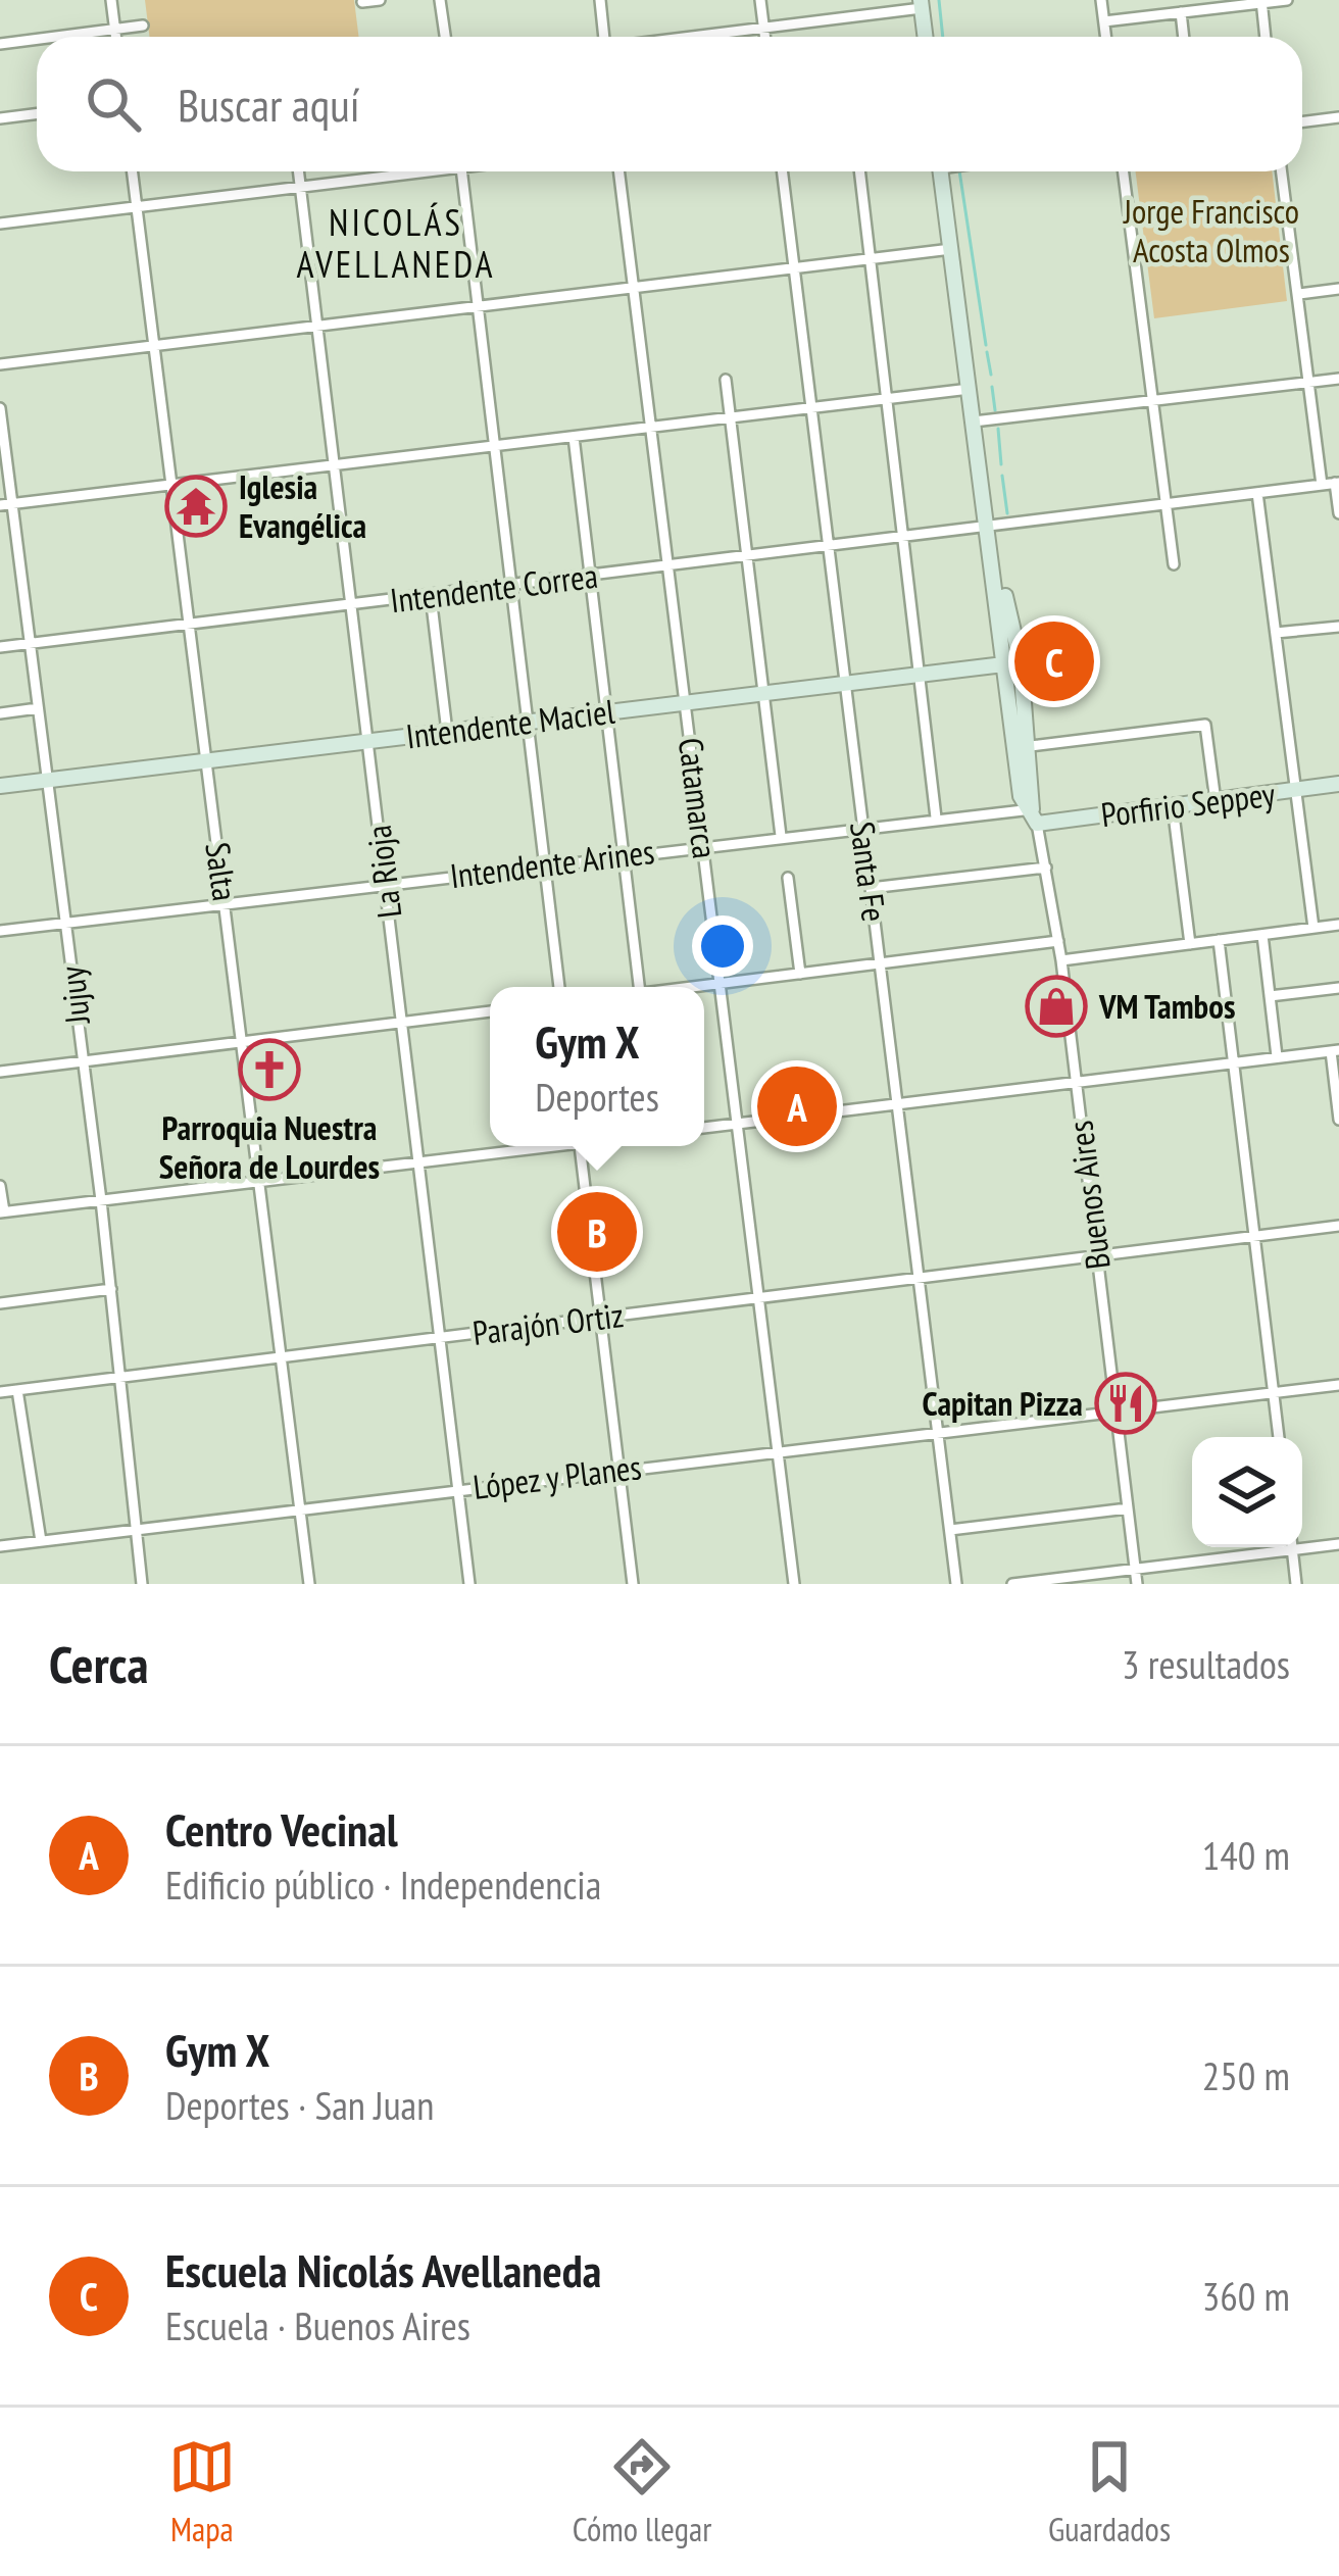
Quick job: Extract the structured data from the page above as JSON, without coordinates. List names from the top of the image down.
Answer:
{
  "streets": {
    "main road": ["Intendente Maciel", "Porfirio Seppey", "Buenos Aires"],
    "street": [
      "Intendente Correa",
      "Catamarca",
      "Intendente Arines",
      "Salta",
      "La Rioja",
      "Santa Fe",
      "Jujuy",
      "Parajón Ortiz",
      "López y Planes"
    ]
  },
  "crossings": [
    ["Intendente Correa", "Catamarca"],
    ["Intendente Correa", "Salta"],
    ["Intendente Correa", "La Rioja"],
    ["Intendente Correa", "Santa Fe"],
    ["Intendente Correa", "Jujuy"],
    ["Intendente Correa", "Buenos Aires"],
    ["Intendente Maciel", "Catamarca"],
    ["Intendente Maciel", "Salta"],
    ["Intendente Maciel", "La Rioja"],
    ["Intendente Maciel", "Santa Fe"],
    ["Intendente Maciel", "Jujuy"],
    ["Intendente Maciel", "Buenos Aires"],
    ["Catamarca", "Intendente Arines"],
    ["Catamarca", "Parajón Ortiz"],
    ["Catamarca", "López y Planes"],
    ["Porfirio Seppey", "Intendente Arines"],
    ["Porfirio Seppey", "Buenos Aires"],
    ["Intendente Arines", "Salta"],
    ["Intendente Arines", "La Rioja"],
    ["Intendente Arines", "Santa Fe"],
    ["Intendente Arines", "Jujuy"],
    ["Intendente Arines", "Buenos Aires"],
    ["Salta", "Parajón Ortiz"],
    ["Salta", "López y Planes"],
    ["La Rioja", "Parajón Ortiz"],
    ["La Rioja", "López y Planes"],
    ["Santa Fe", "Parajón Ortiz"],
    ["Santa Fe", "López y Planes"],
    ["Jujuy", "Parajón Ortiz"],
    ["Jujuy", "López y Planes"],
    ["Buenos Aires", "Parajón Ortiz"],
    ["Buenos Aires", "López y Planes"]
  ],
  "districts": ["NICOLÁS AVELLANEDA"],
  "parks": ["Jorge Francisco Acosta Olmos"],
  "places": {
    "temple": ["Iglesia Evangélica"],
    "shop": ["VM Tambos"],
    "church": ["Parroquia Nuestra Señora de Lourdes"],
    "restaurant": ["Capitan Pizza"]
  },
  "page": {
    "search": "Buscar aquí",
    "pins": ["C", "A", "B"],
    "popup": ["Gym X", "Deportes"],
    "heading": ["Cerca", "3 resultados"],
    "list": [
      {
        "mark": "A",
        "name": "Centro Vecinal",
        "note": "Edificio público · Independencia",
        "value": "140 m"
      },
      {
        "mark": "B",
        "name": "Gym X",
        "note": "Deportes · San Juan",
        "value": "250 m"
      },
      {
        "mark": "C",
        "name": "Escuela Nicolás Avellaneda",
        "note": "Escuela · Buenos Aires",
        "value": "360 m"
      }
    ],
    "nav": ["Mapa", "Cómo llegar", "Guardados"]
  }
}
